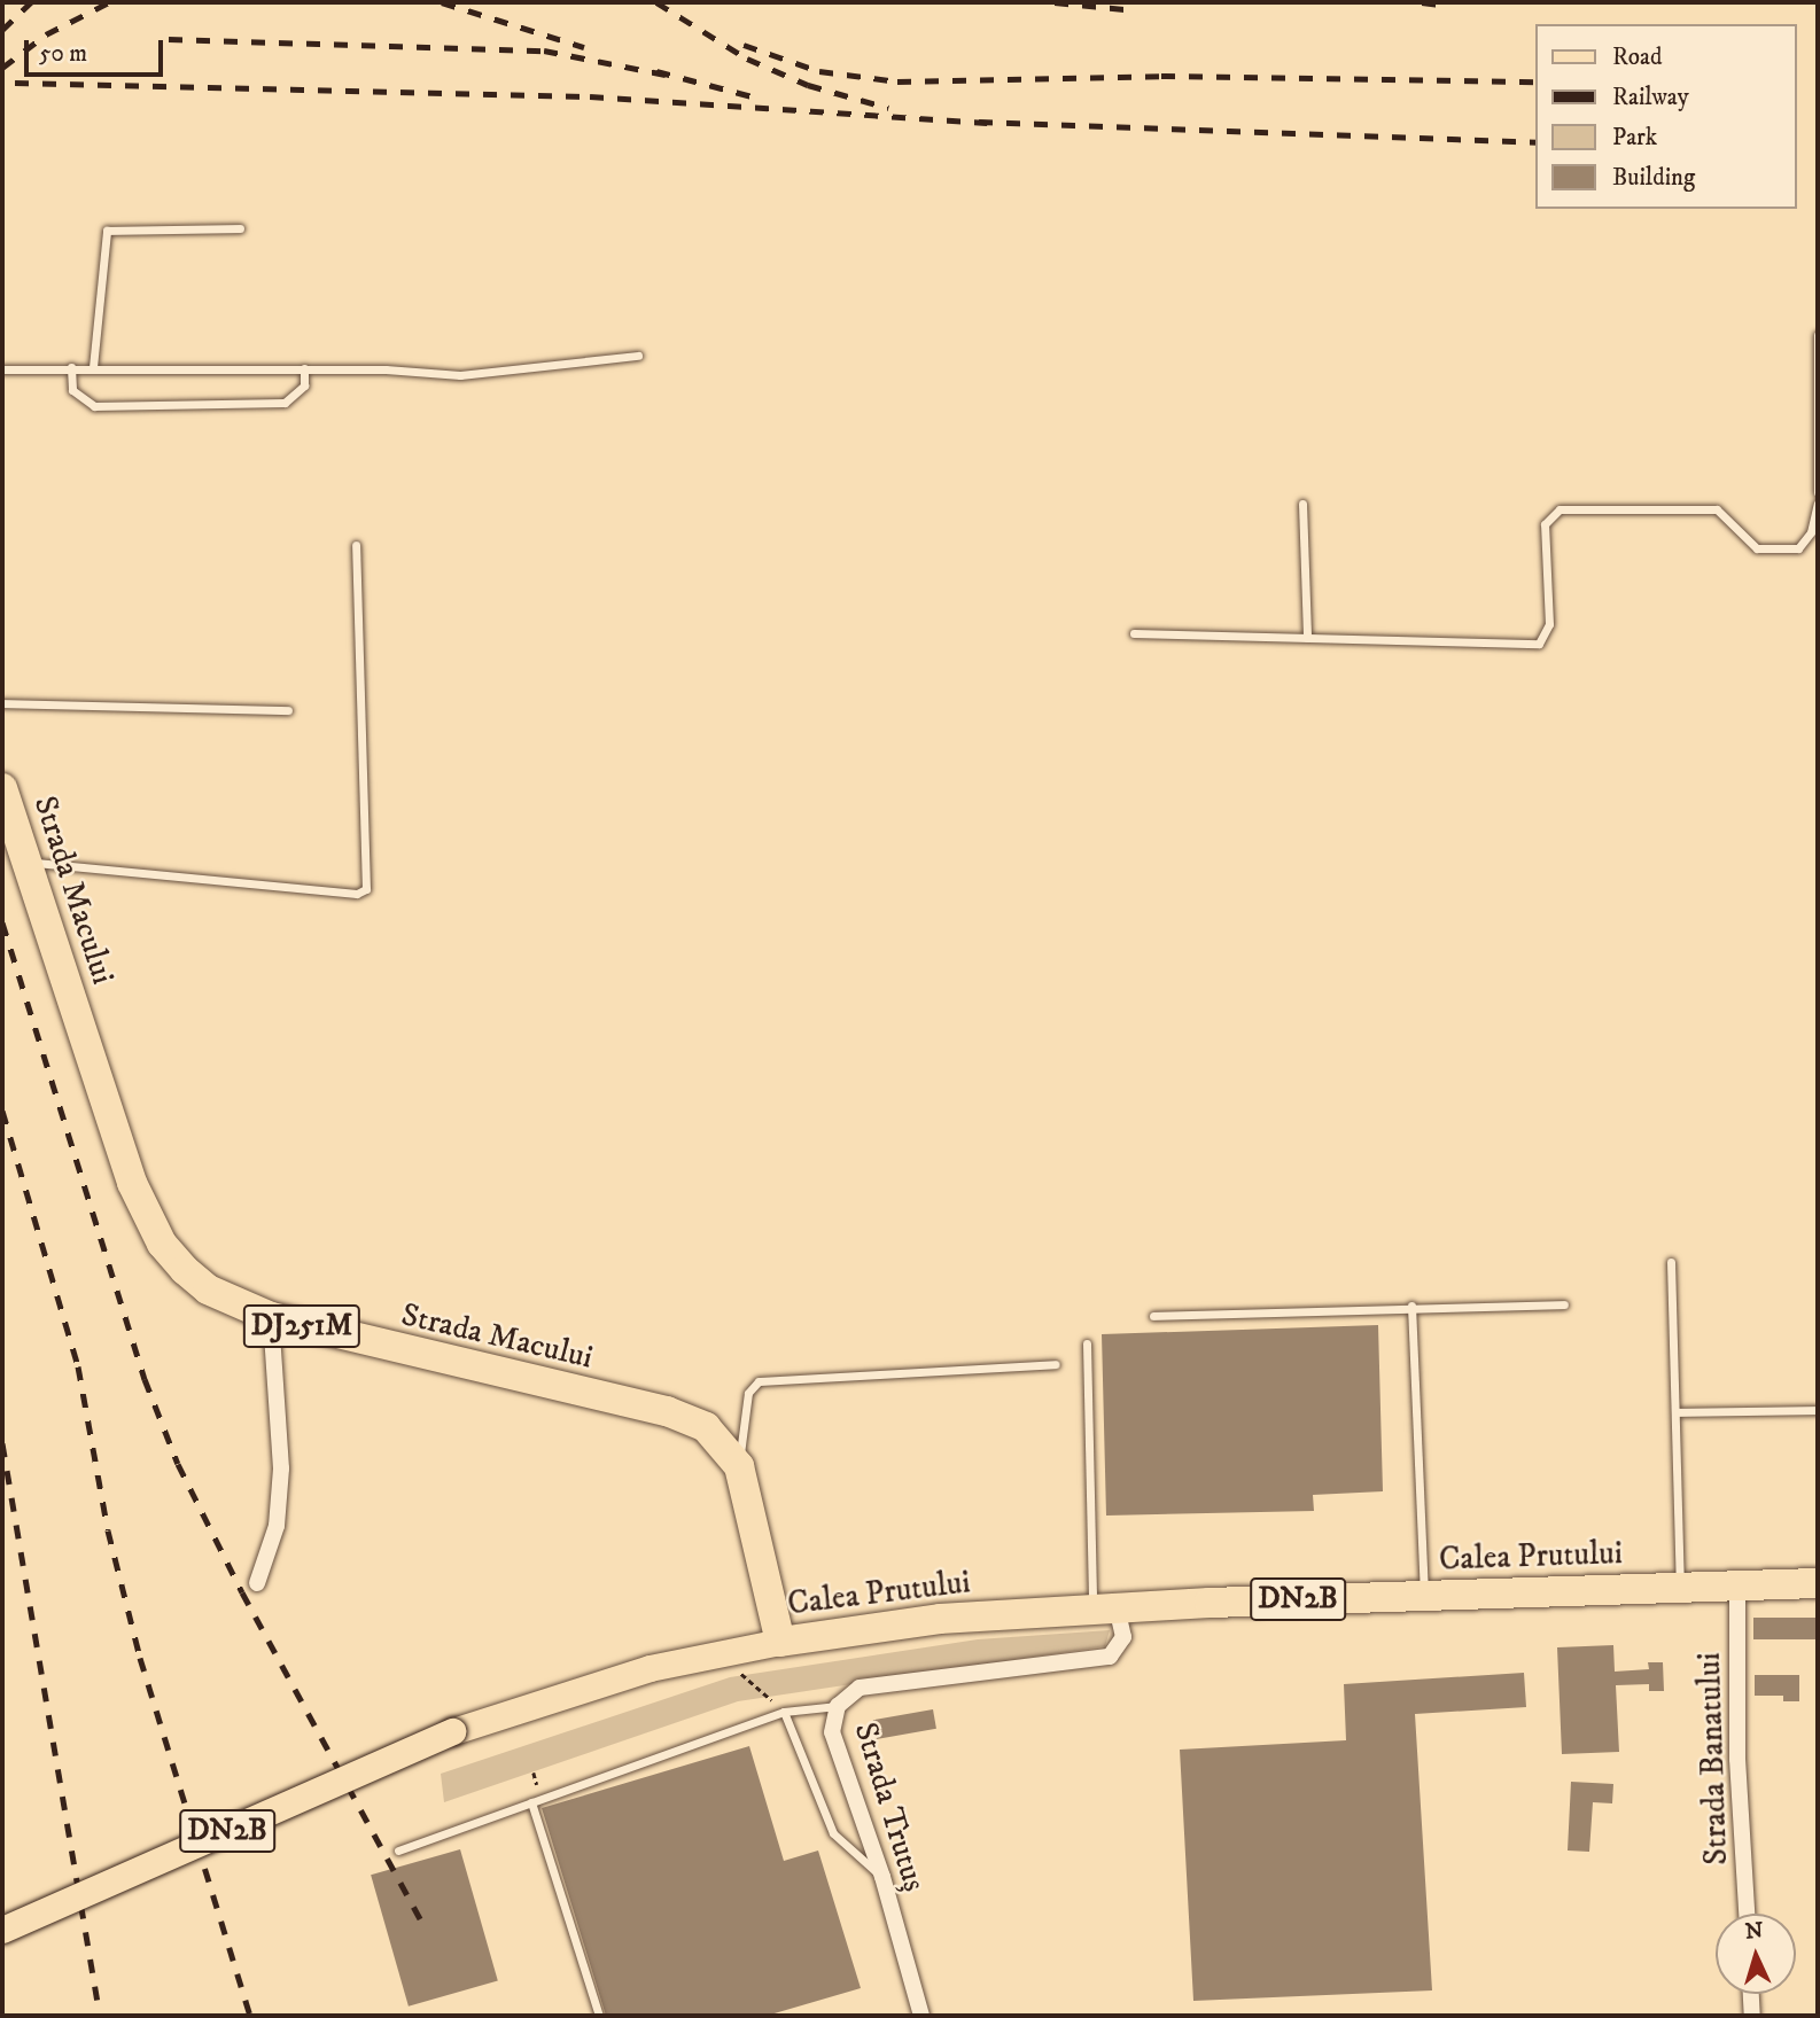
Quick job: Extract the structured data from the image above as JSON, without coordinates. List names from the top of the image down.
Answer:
{
  "streets": {
    "highway": [
      "Strada Macului",
      "DJ251M",
      "Calea Prutului",
      "DN2B"
    ],
    "street": ["Strada Banatului", "Strada Trutuș"]
  },
  "crossings": [
    ["Strada Macului", "Calea Prutului"],
    ["Calea Prutului", "Strada Banatului"],
    ["Calea Prutului", "Strada Trutuș"]
  ],
  "legend": [
    "Road",
    "Railway",
    "Park",
    "Building"
  ],
  "scale_bar": "50 m",
  "north": "top"
}
